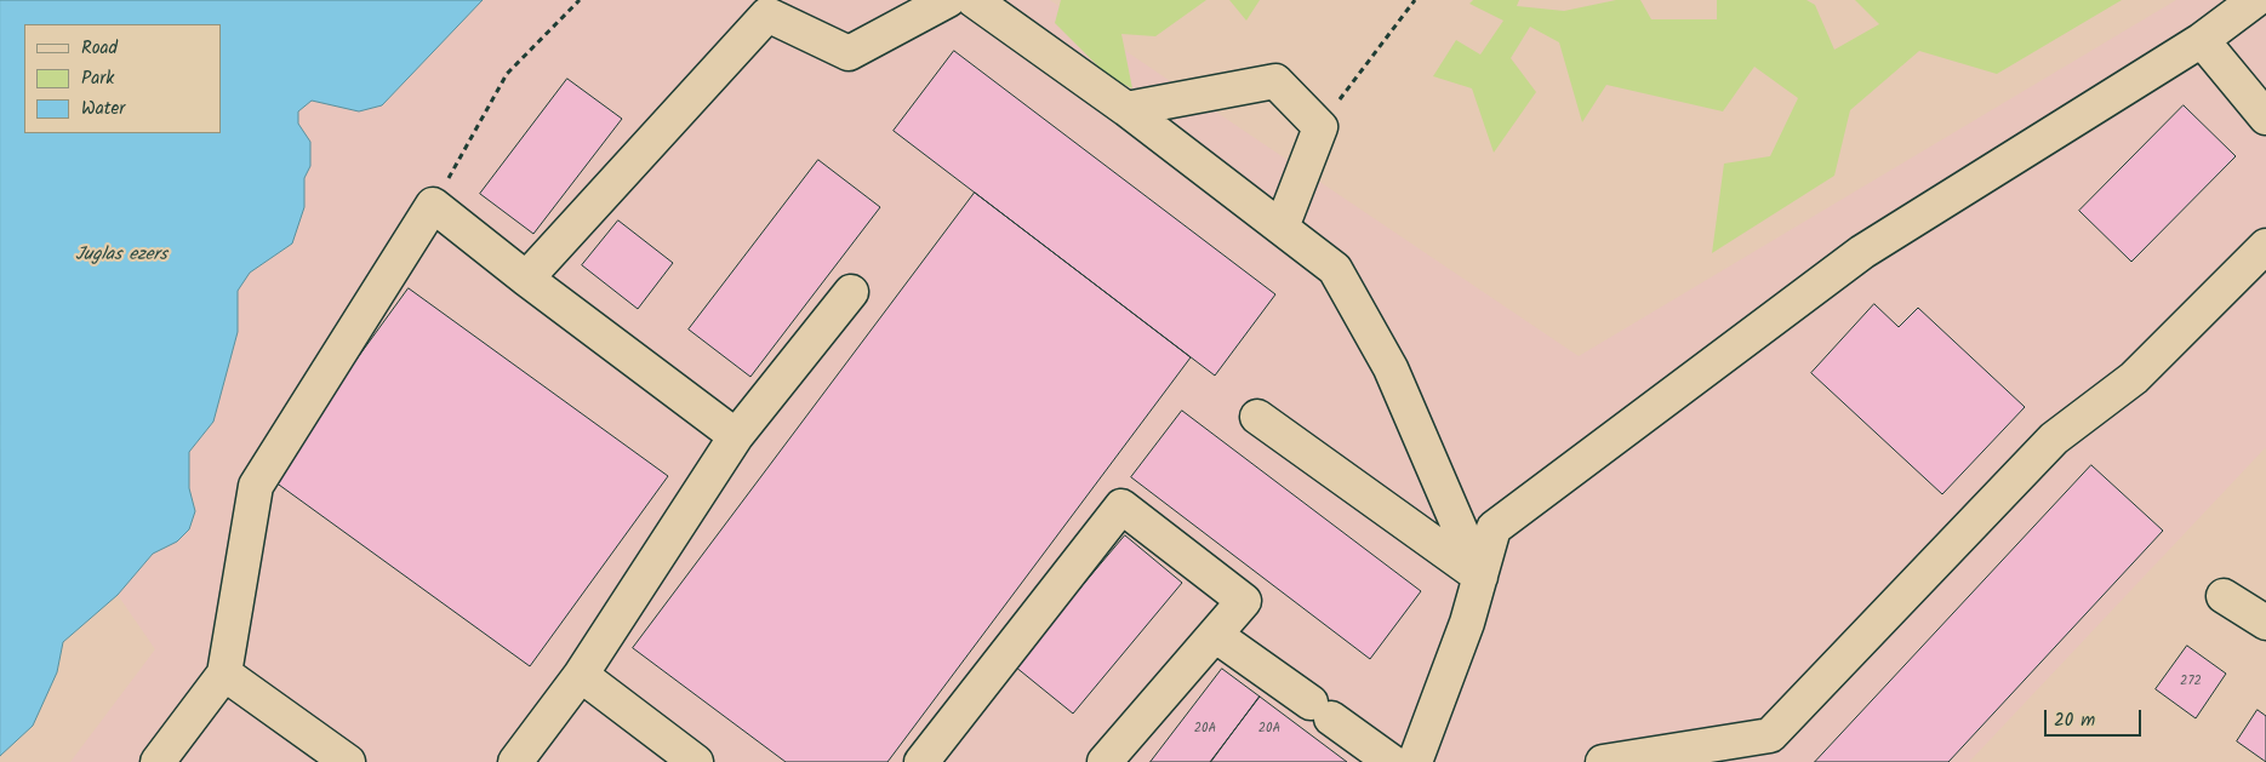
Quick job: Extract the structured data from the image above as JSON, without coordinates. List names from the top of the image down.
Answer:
{
  "water": ["Juglas ezers"],
  "house_numbers": ["272", "20A", "20A"],
  "legend": ["Road", "Park", "Water"],
  "scale_bar": "20 m"
}
